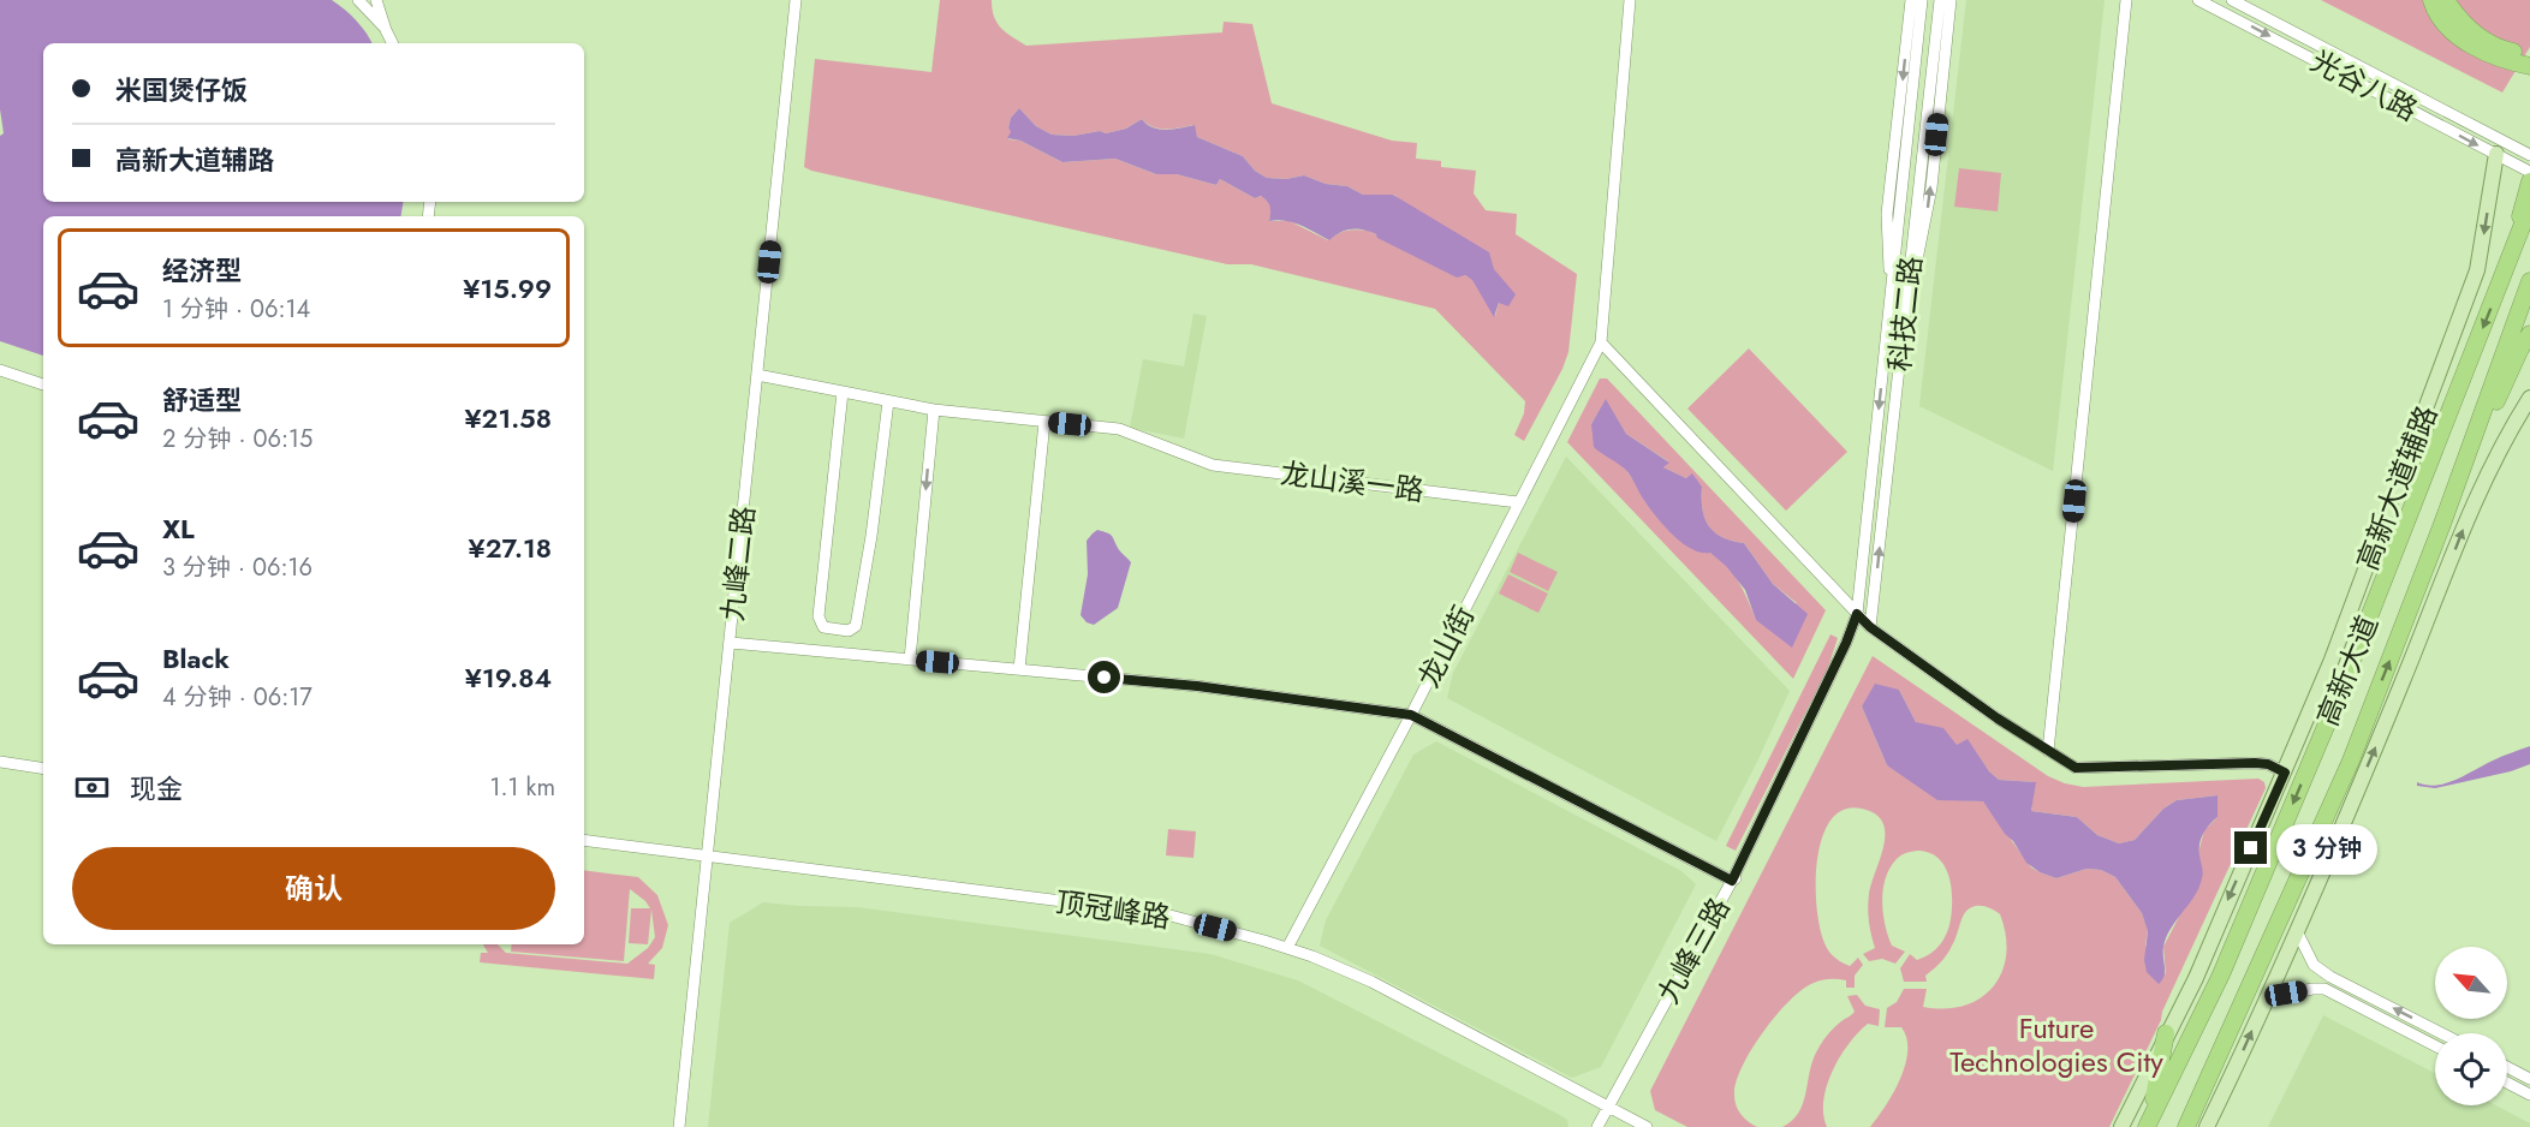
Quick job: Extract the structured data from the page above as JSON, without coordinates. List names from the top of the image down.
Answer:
{
  "streets": {
    "highway": ["高新大道"],
    "main road": ["高新大道辅路"],
    "street": [
      "光谷八路",
      "科技二路",
      "龙山溪一路",
      "九峰二路",
      "龙山街",
      "顶冠峰路",
      "九峰三路"
    ]
  },
  "crossings": [
    ["光谷八路", "高新大道辅路"],
    ["科技二路", "九峰三路"],
    ["龙山溪一路", "九峰二路"],
    ["龙山溪一路", "龙山街"],
    ["九峰二路", "顶冠峰路"],
    ["龙山街", "顶冠峰路"],
    ["顶冠峰路", "九峰三路"]
  ],
  "parks": ["Future Technologies City"],
  "north": "top left",
  "page": {
    "banner": ["米国煲仔饭", "高新大道辅路"],
    "list": [
      {
        "name": "经济型",
        "note": "1 分钟 · 06:14",
        "value": "¥15.99"
      },
      {
        "name": "舒适型",
        "note": "2 分钟 · 06:15",
        "value": "¥21.58"
      },
      {
        "name": "XL",
        "note": "3 分钟 · 06:16",
        "value": "¥27.18"
      },
      {
        "name": "Black",
        "note": "4 分钟 · 06:17",
        "value": "¥19.84"
      }
    ],
    "pay": ["现金", "1.1 km"],
    "bubble": "3 分钟",
    "buttons": "确认"
  }
}
